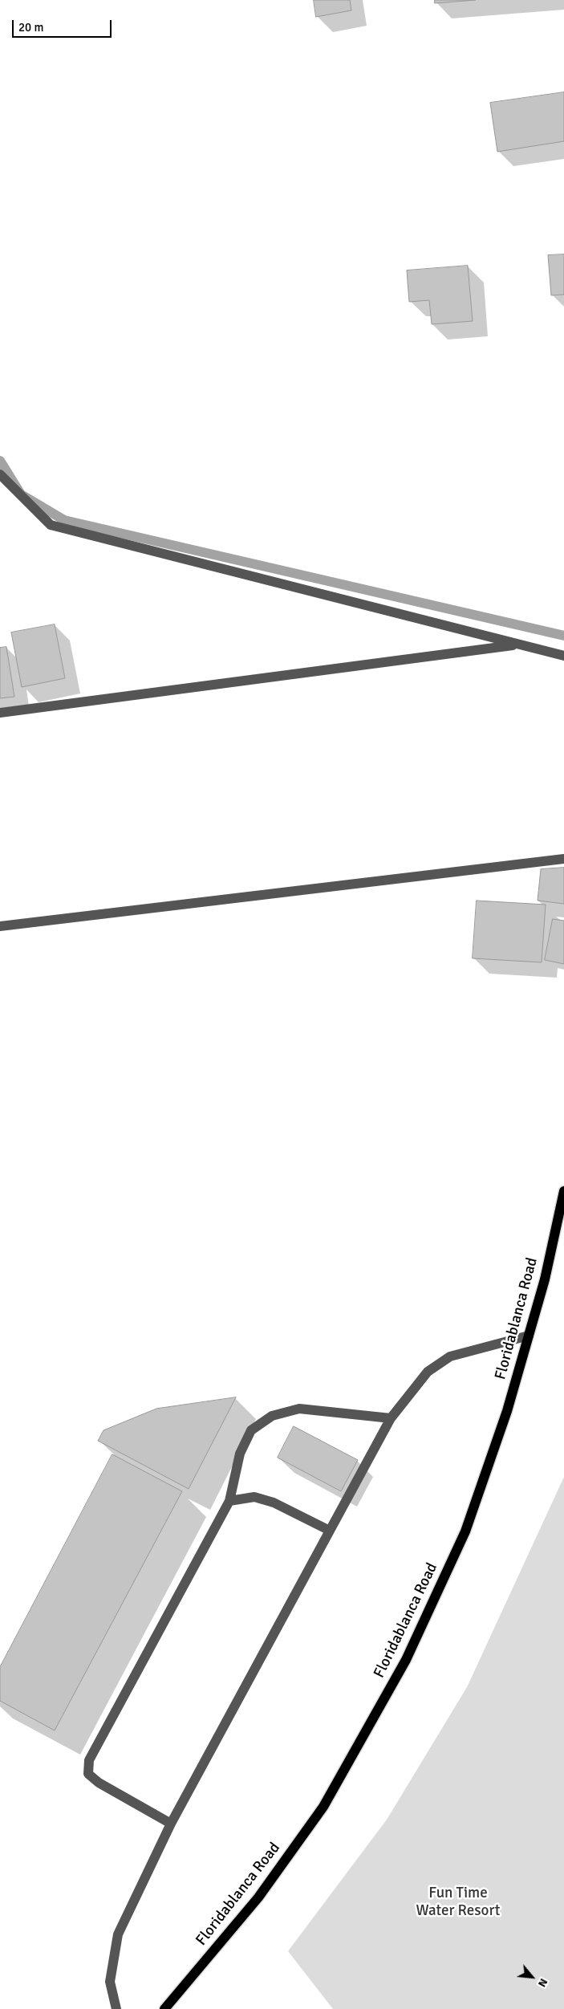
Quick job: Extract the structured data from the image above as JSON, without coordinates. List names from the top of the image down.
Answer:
{
  "streets": {
    "main road": ["Floridablanca Road"]
  },
  "parks": ["Fun Time Water Resort"],
  "scale_bar": "20 m",
  "north": "bottom right"
}
